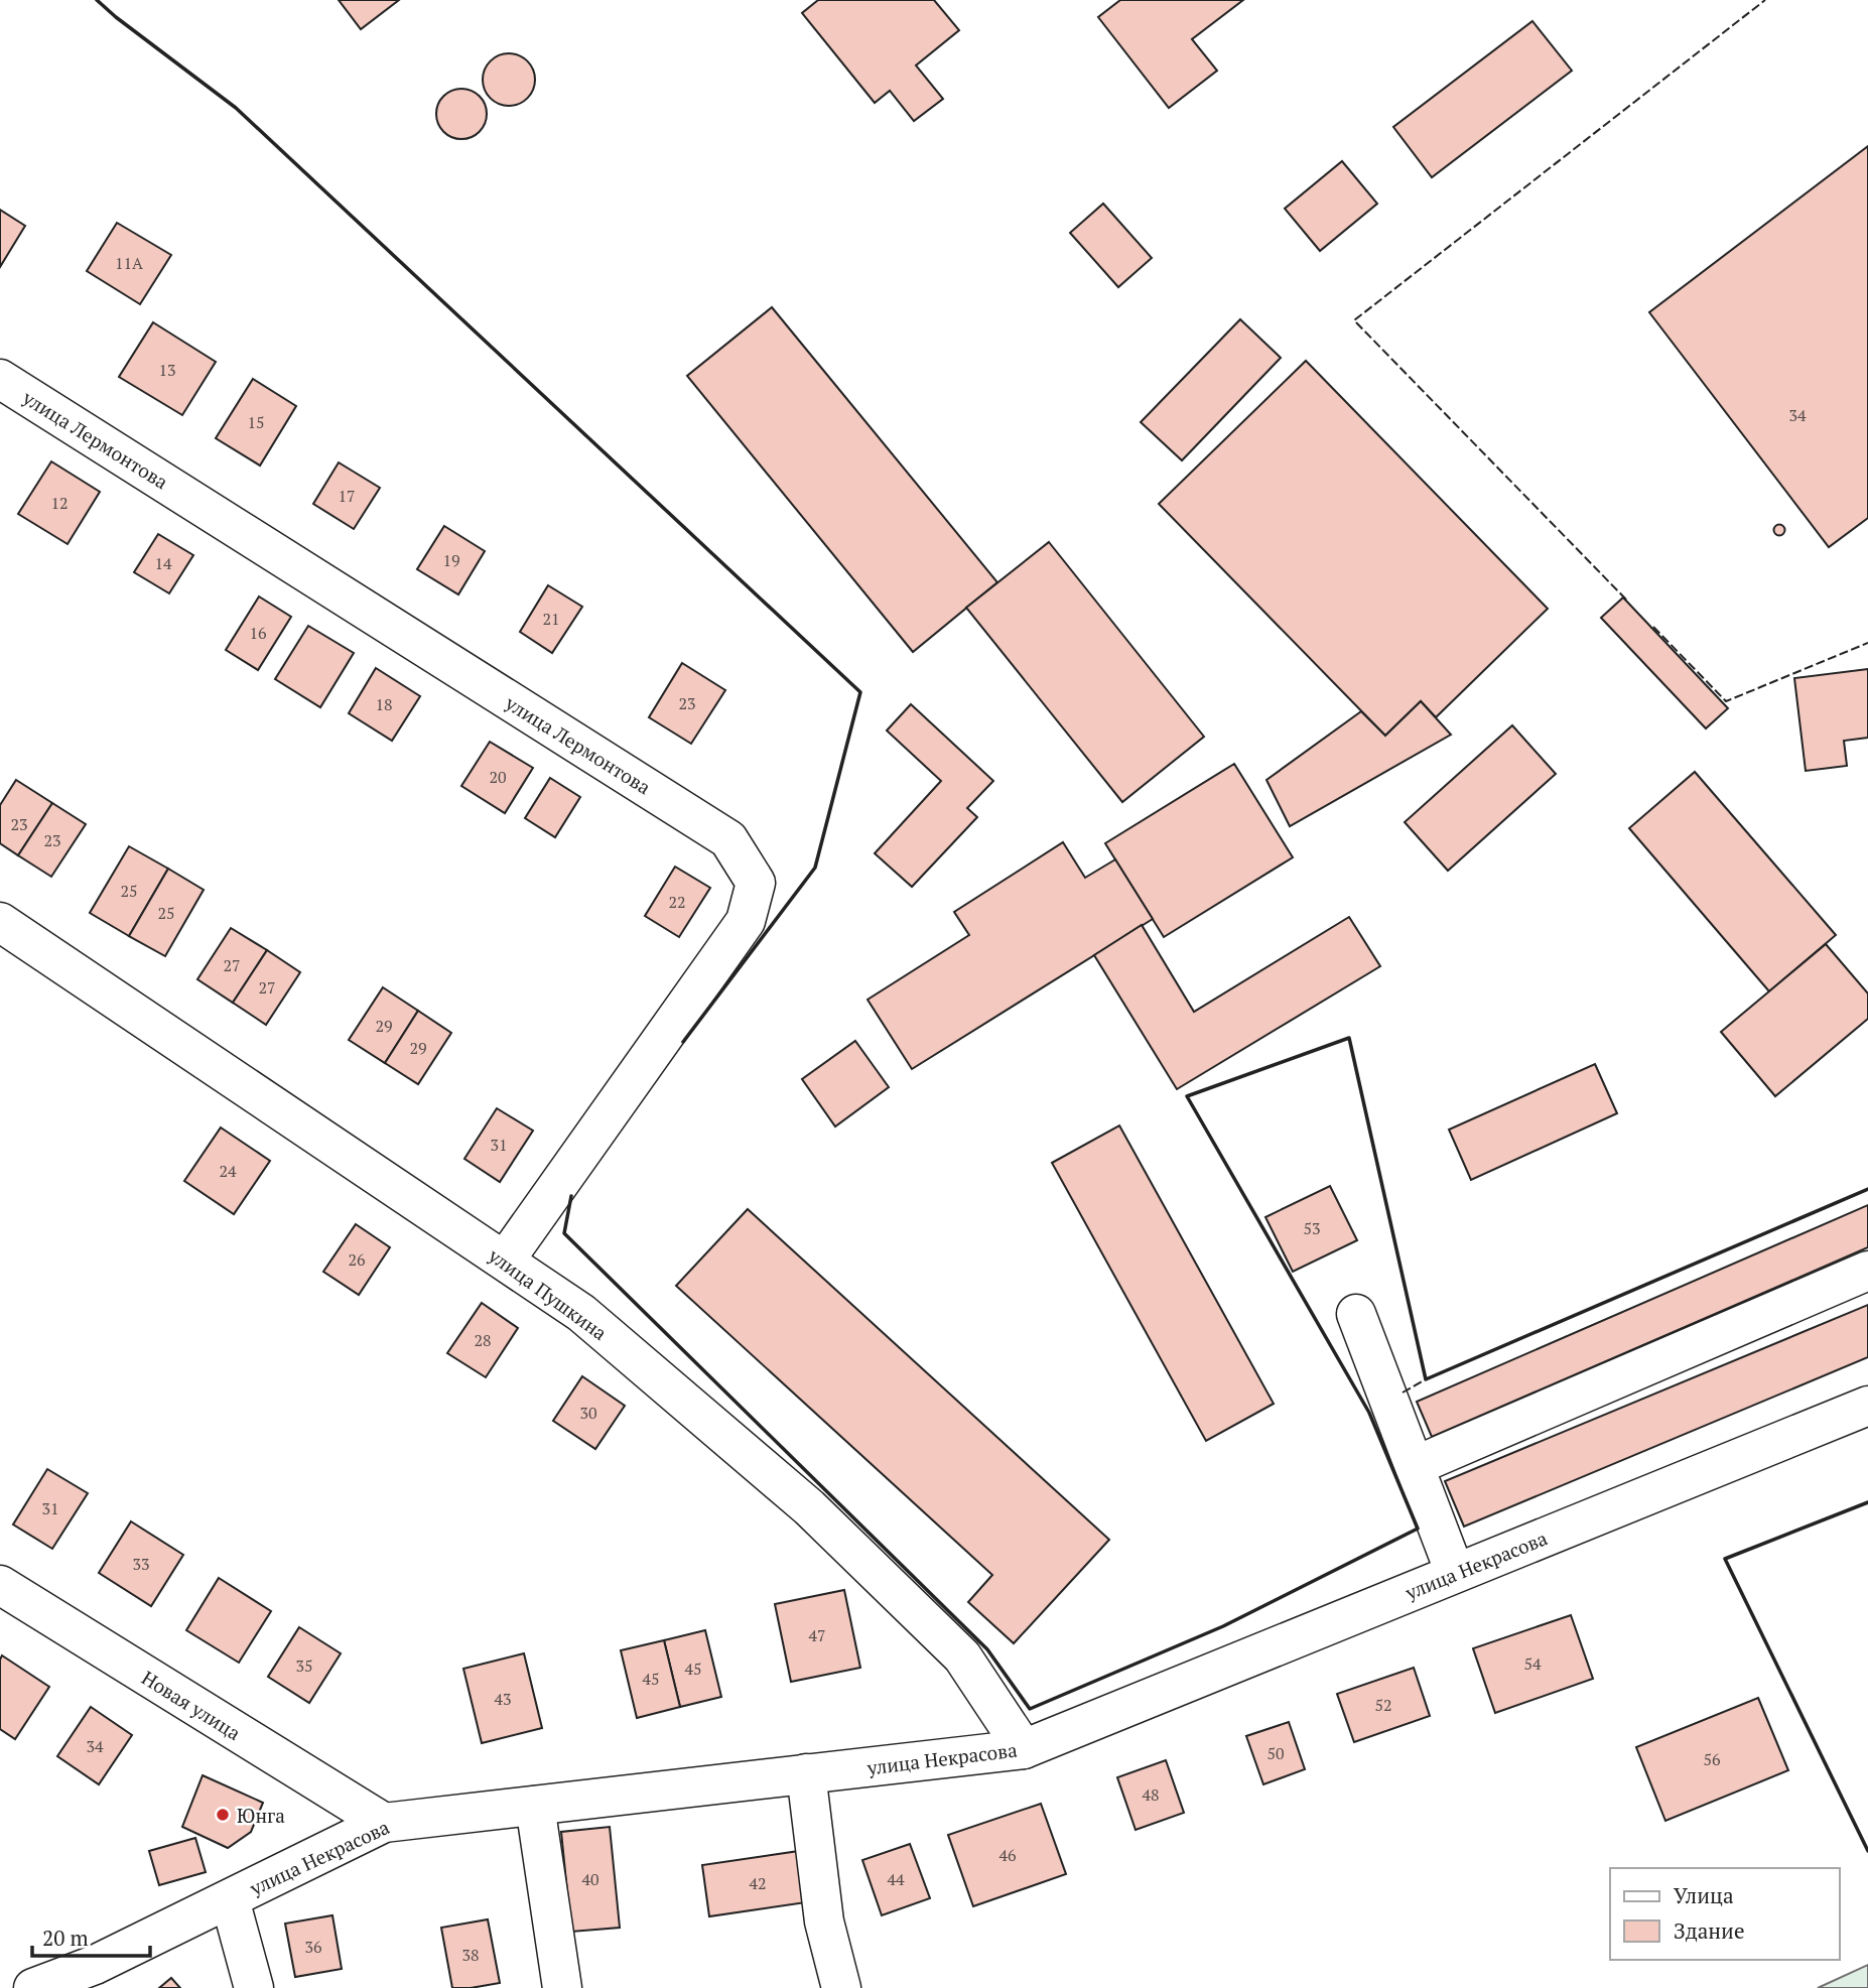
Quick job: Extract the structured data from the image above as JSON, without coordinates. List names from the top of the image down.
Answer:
{
  "streets": {
    "street": [
      "улица Лермонтова",
      "улица Пушкина",
      "улица Некрасова",
      "Новая улица"
    ]
  },
  "crossings": [
    ["улица Лермонтова", "улица Пушкина"],
    ["улица Пушкина", "улица Некрасова"],
    ["улица Некрасова", "Новая улица"]
  ],
  "places": ["Юнга"],
  "house_numbers": [
    "11А",
    "13",
    "34",
    "15",
    "17",
    "12",
    "19",
    "14",
    "21",
    "16",
    "23",
    "18",
    "20",
    "23",
    "23",
    "25",
    "22",
    "25",
    "27",
    "27",
    "29",
    "29",
    "31",
    "24",
    "53",
    "26",
    "28",
    "30",
    "31",
    "33",
    "47",
    "54",
    "35",
    "45",
    "45",
    "43",
    "52",
    "34",
    "50",
    "56",
    "48",
    "46",
    "40",
    "44",
    "42",
    "36",
    "38"
  ],
  "legend": ["Улица", "Здание"],
  "scale_bar": "20 m"
}
